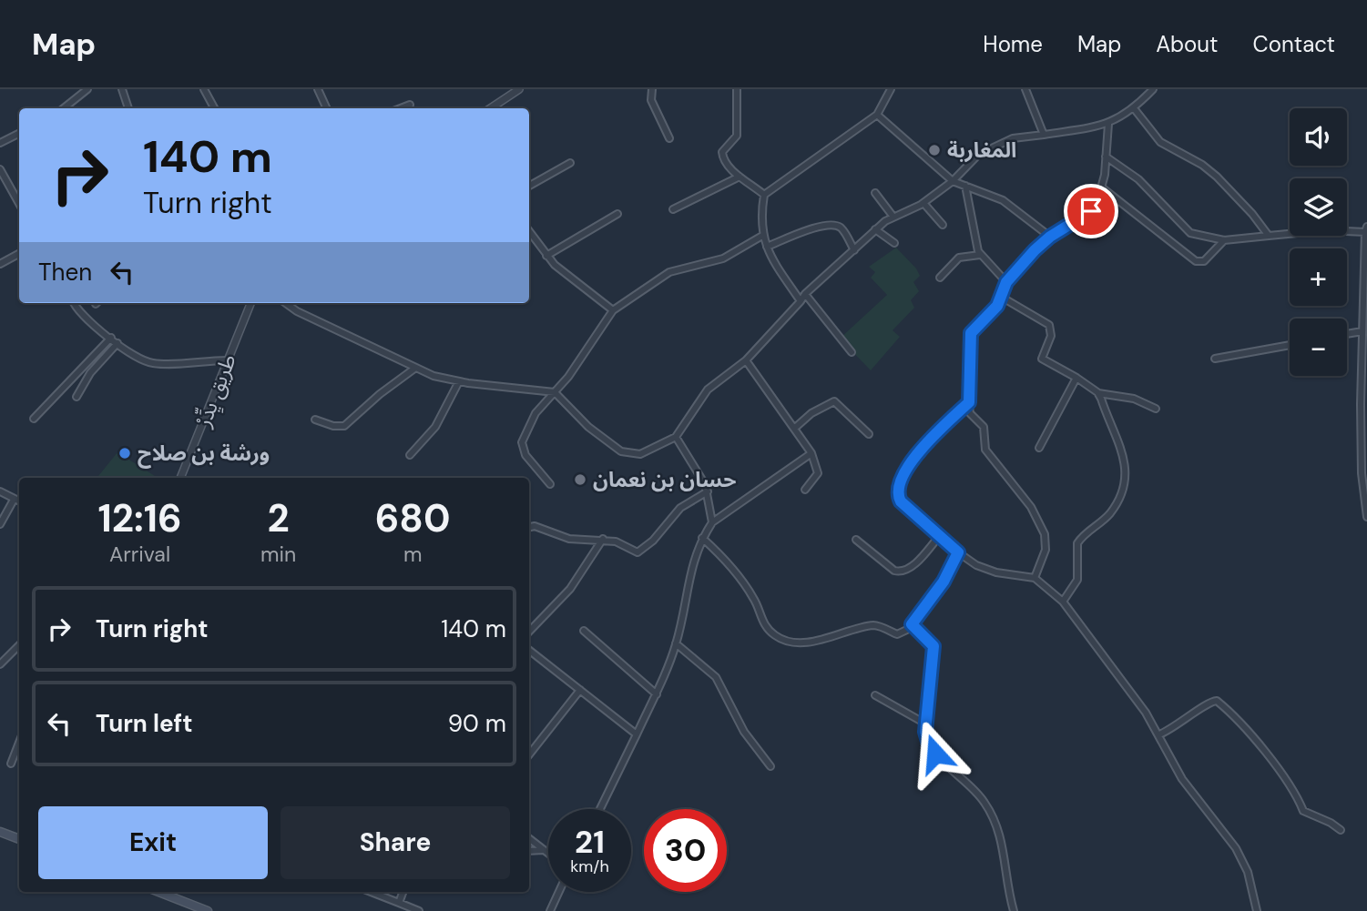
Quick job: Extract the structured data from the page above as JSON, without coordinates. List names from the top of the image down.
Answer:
{
  "streets": {
    "street": ["طريق يِدِّرْ"]
  },
  "places": ["المغاربة", "ورشة بن صلاح", "حسان بن نعمان"],
  "page": {
    "header": "Map",
    "nav": [
      "Home",
      "Map",
      "About",
      "Contact"
    ],
    "map_buttons": ["+", "−"],
    "turn": ["140 m", "Turn right"],
    "then": "Then",
    "eta": [
      "12:16",
      "Arrival",
      "2",
      "min",
      "680",
      "m"
    ],
    "list": [
      {
        "name": "Turn right",
        "value": "140 m"
      },
      {
        "name": "Turn left",
        "value": "90 m"
      }
    ],
    "buttons": ["Exit", "Share"],
    "speed": "21 km/h",
    "limit": "30"
  }
}
